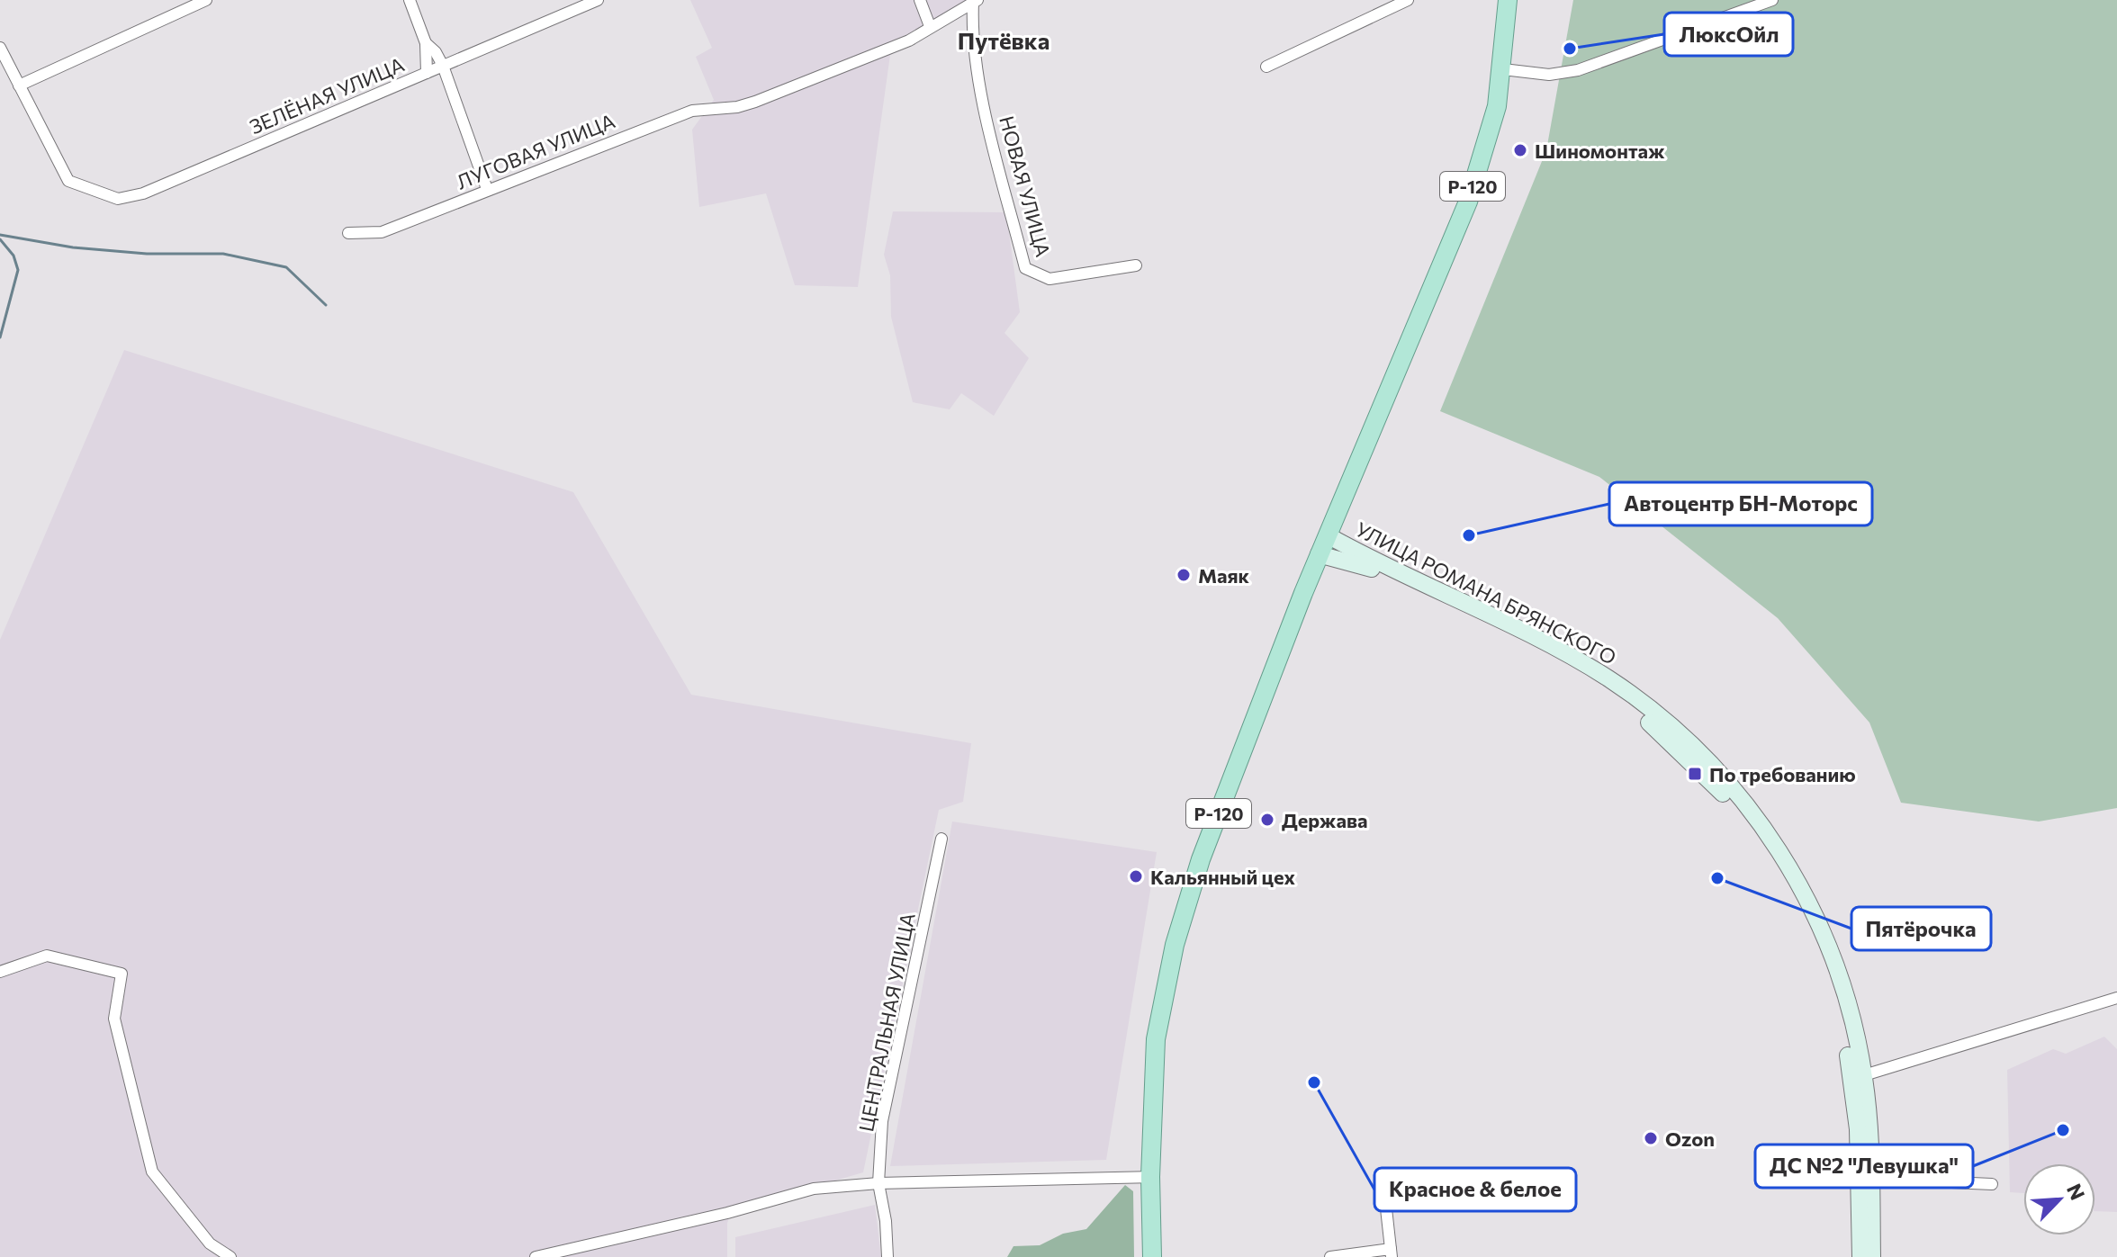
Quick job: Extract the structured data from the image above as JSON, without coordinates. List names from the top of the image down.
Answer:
{
  "streets": {
    "main road": ["Р-120", "УЛИЦА РОМАНА БРЯНСКОГО"],
    "street": [
      "ЗЕЛЁНАЯ УЛИЦА",
      "ЛУГОВАЯ УЛИЦА",
      "НОВАЯ УЛИЦА",
      "ЦЕНТРАЛЬНАЯ УЛИЦА"
    ]
  },
  "crossings": [
    ["ЛУГОВАЯ УЛИЦА", "НОВАЯ УЛИЦА"],
    ["Р-120", "УЛИЦА РОМАНА БРЯНСКОГО"]
  ],
  "districts": ["Путёвка"],
  "places": {
    "other": [
      "ЛюксОйл",
      "Шиномонтаж",
      "Автоцентр БН-Моторс",
      "Маяк",
      "Держава",
      "Кальянный цех",
      "Пятёрочка",
      "Красное & белое",
      "ДС №2 \"Левушка\"",
      "Ozon"
    ],
    "transit": ["По требованию"]
  },
  "north": "top right"
}
